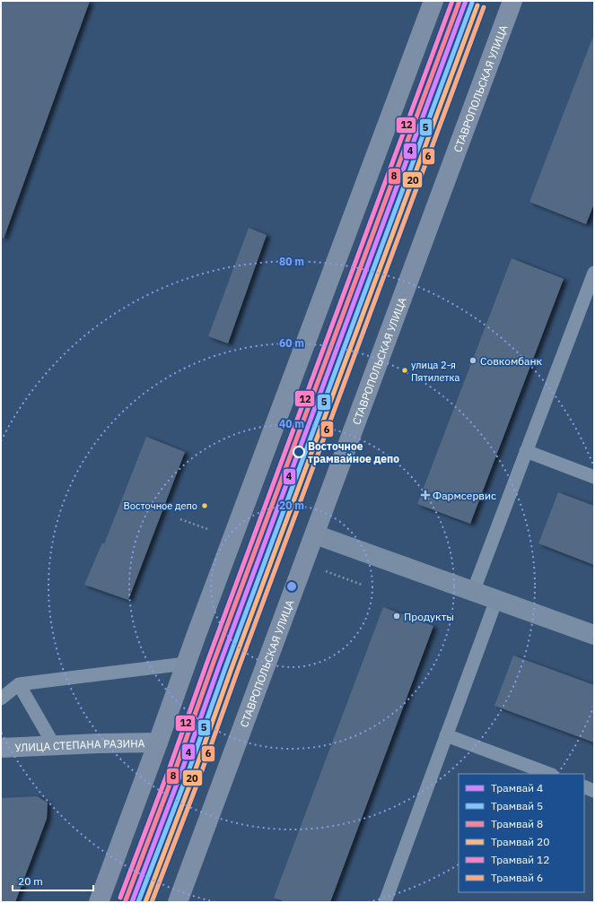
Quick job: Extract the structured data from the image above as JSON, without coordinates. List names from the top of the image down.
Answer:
{
  "streets": {
    "main road": ["СТАВРОПОЛЬСКАЯ УЛИЦА"],
    "street": ["УЛИЦА СТЕПАНА РАЗИНА"]
  },
  "places": {
    "other": [
      "Совкомбанк",
      "улица 2-я Пятилетка",
      "Восточное трамвайное депо",
      "Восточное депо",
      "Продукты"
    ],
    "health": ["Фармсервис"]
  },
  "lines": [
    "tram line 4",
    "tram line 8",
    "tram line 12",
    "tram line 5",
    "tram line 20",
    "tram line 6"
  ],
  "legend": [
    "Трамвай 4",
    "Трамвай 5",
    "Трамвай 8",
    "Трамвай 20",
    "Трамвай 12",
    "Трамвай 6"
  ],
  "scale_bar": "20 m",
  "rings": [
    "80 m",
    "60 m",
    "40 m",
    "20 m"
  ]
}
